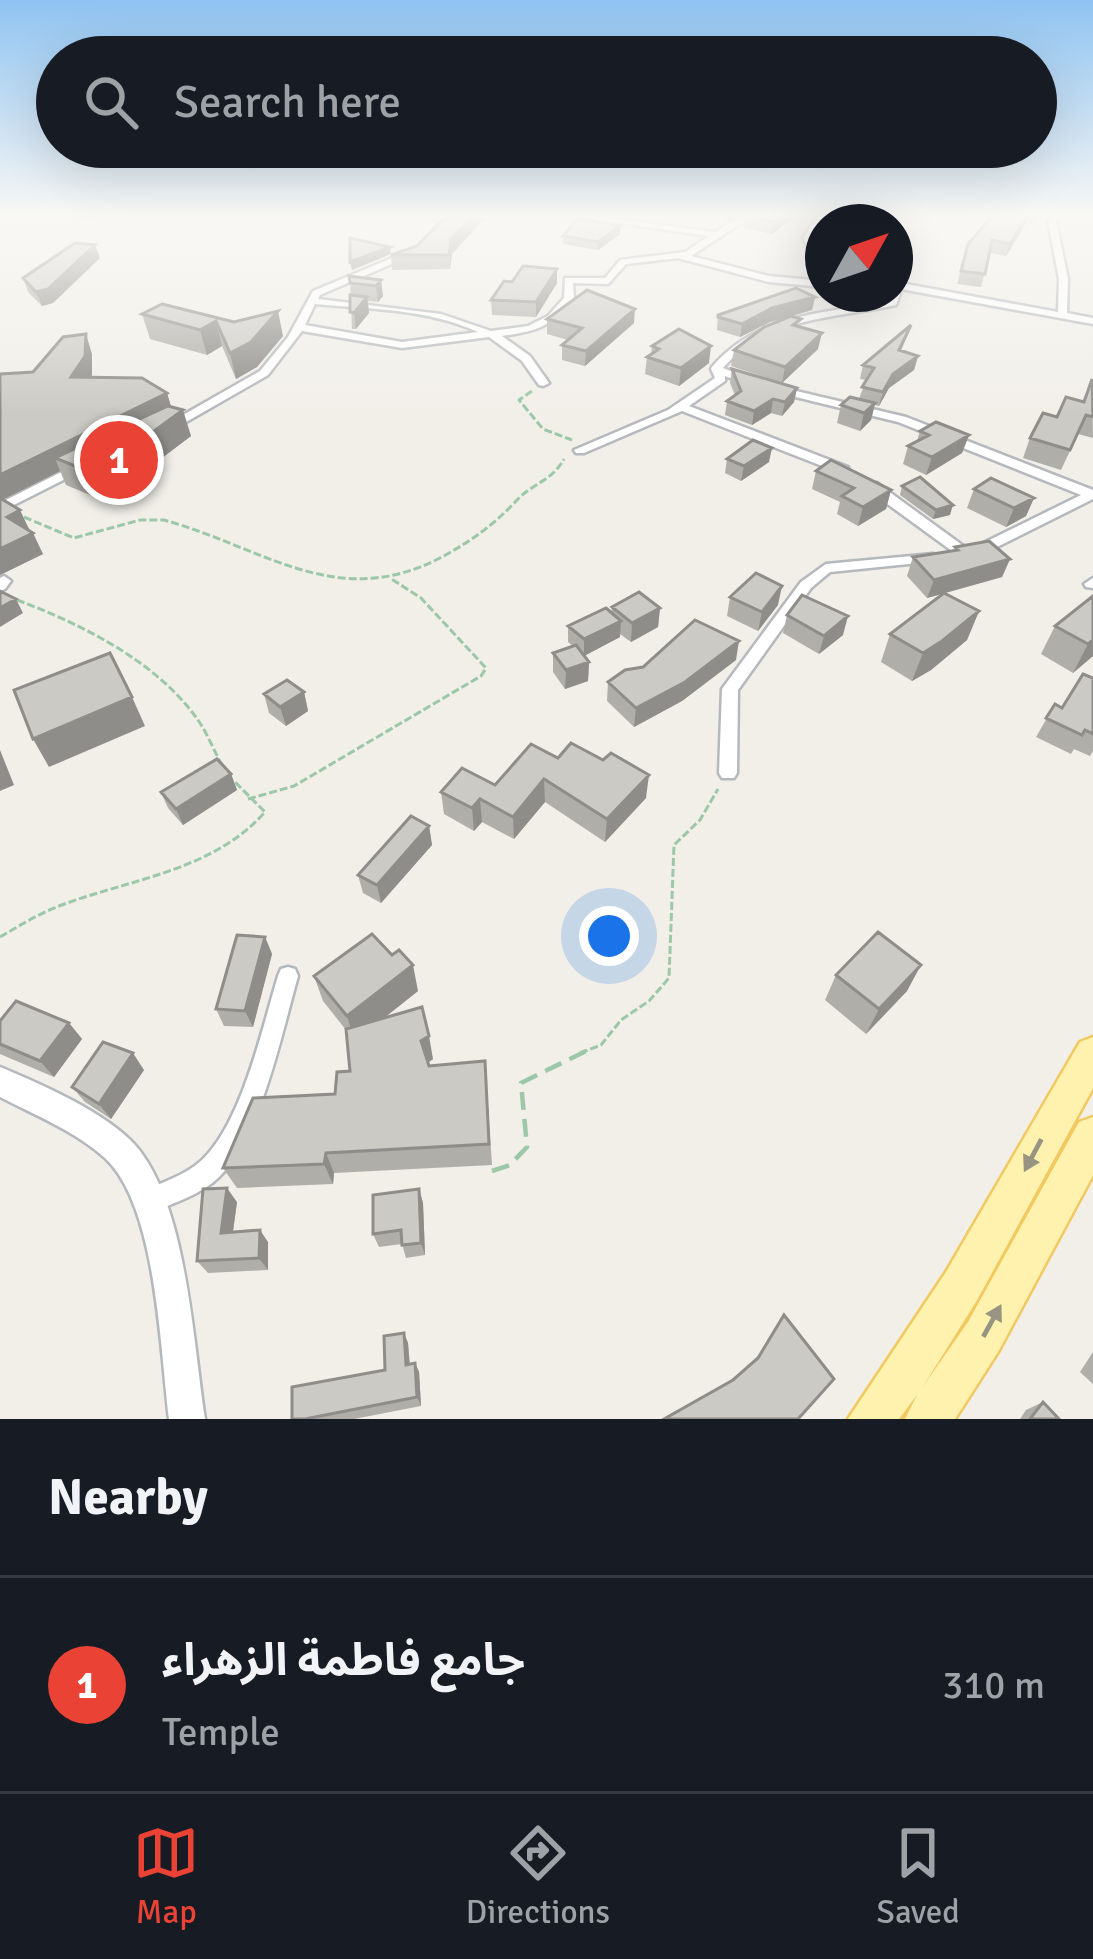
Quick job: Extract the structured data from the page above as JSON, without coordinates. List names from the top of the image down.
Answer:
{
  "north": "top right",
  "page": {
    "search": "Search here",
    "pins": "1",
    "heading": "Nearby",
    "list": [
      {
        "mark": "1",
        "name": "جامع فاطمة الزهراء",
        "note": "Temple",
        "value": "310 m"
      }
    ],
    "nav": ["Map", "Directions", "Saved"]
  }
}
